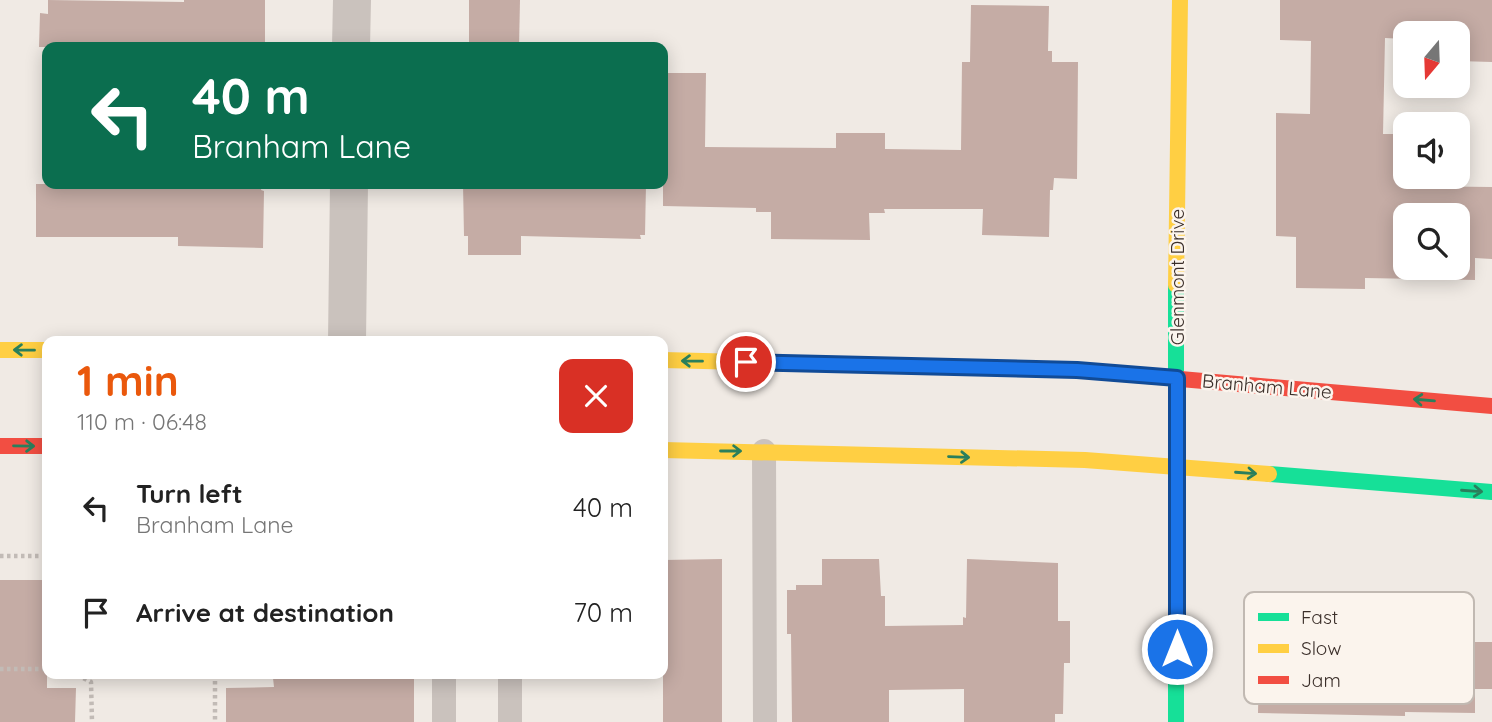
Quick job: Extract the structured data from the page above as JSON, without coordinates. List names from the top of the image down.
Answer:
{
  "streets": {
    "main road": ["Glenmont Drive", "Branham Lane"]
  },
  "crossings": [
    ["Glenmont Drive", "Branham Lane"]
  ],
  "legend": ["Fast", "Slow", "Jam"],
  "north": "bottom",
  "page": {
    "turn": ["40 m", "Branham Lane"],
    "heading": ["1 min", "110 m · 06:48"],
    "list": [
      {
        "name": "Turn left",
        "note": "Branham Lane",
        "value": "40 m"
      },
      {
        "name": "Arrive at destination",
        "value": "70 m"
      }
    ]
  }
}
